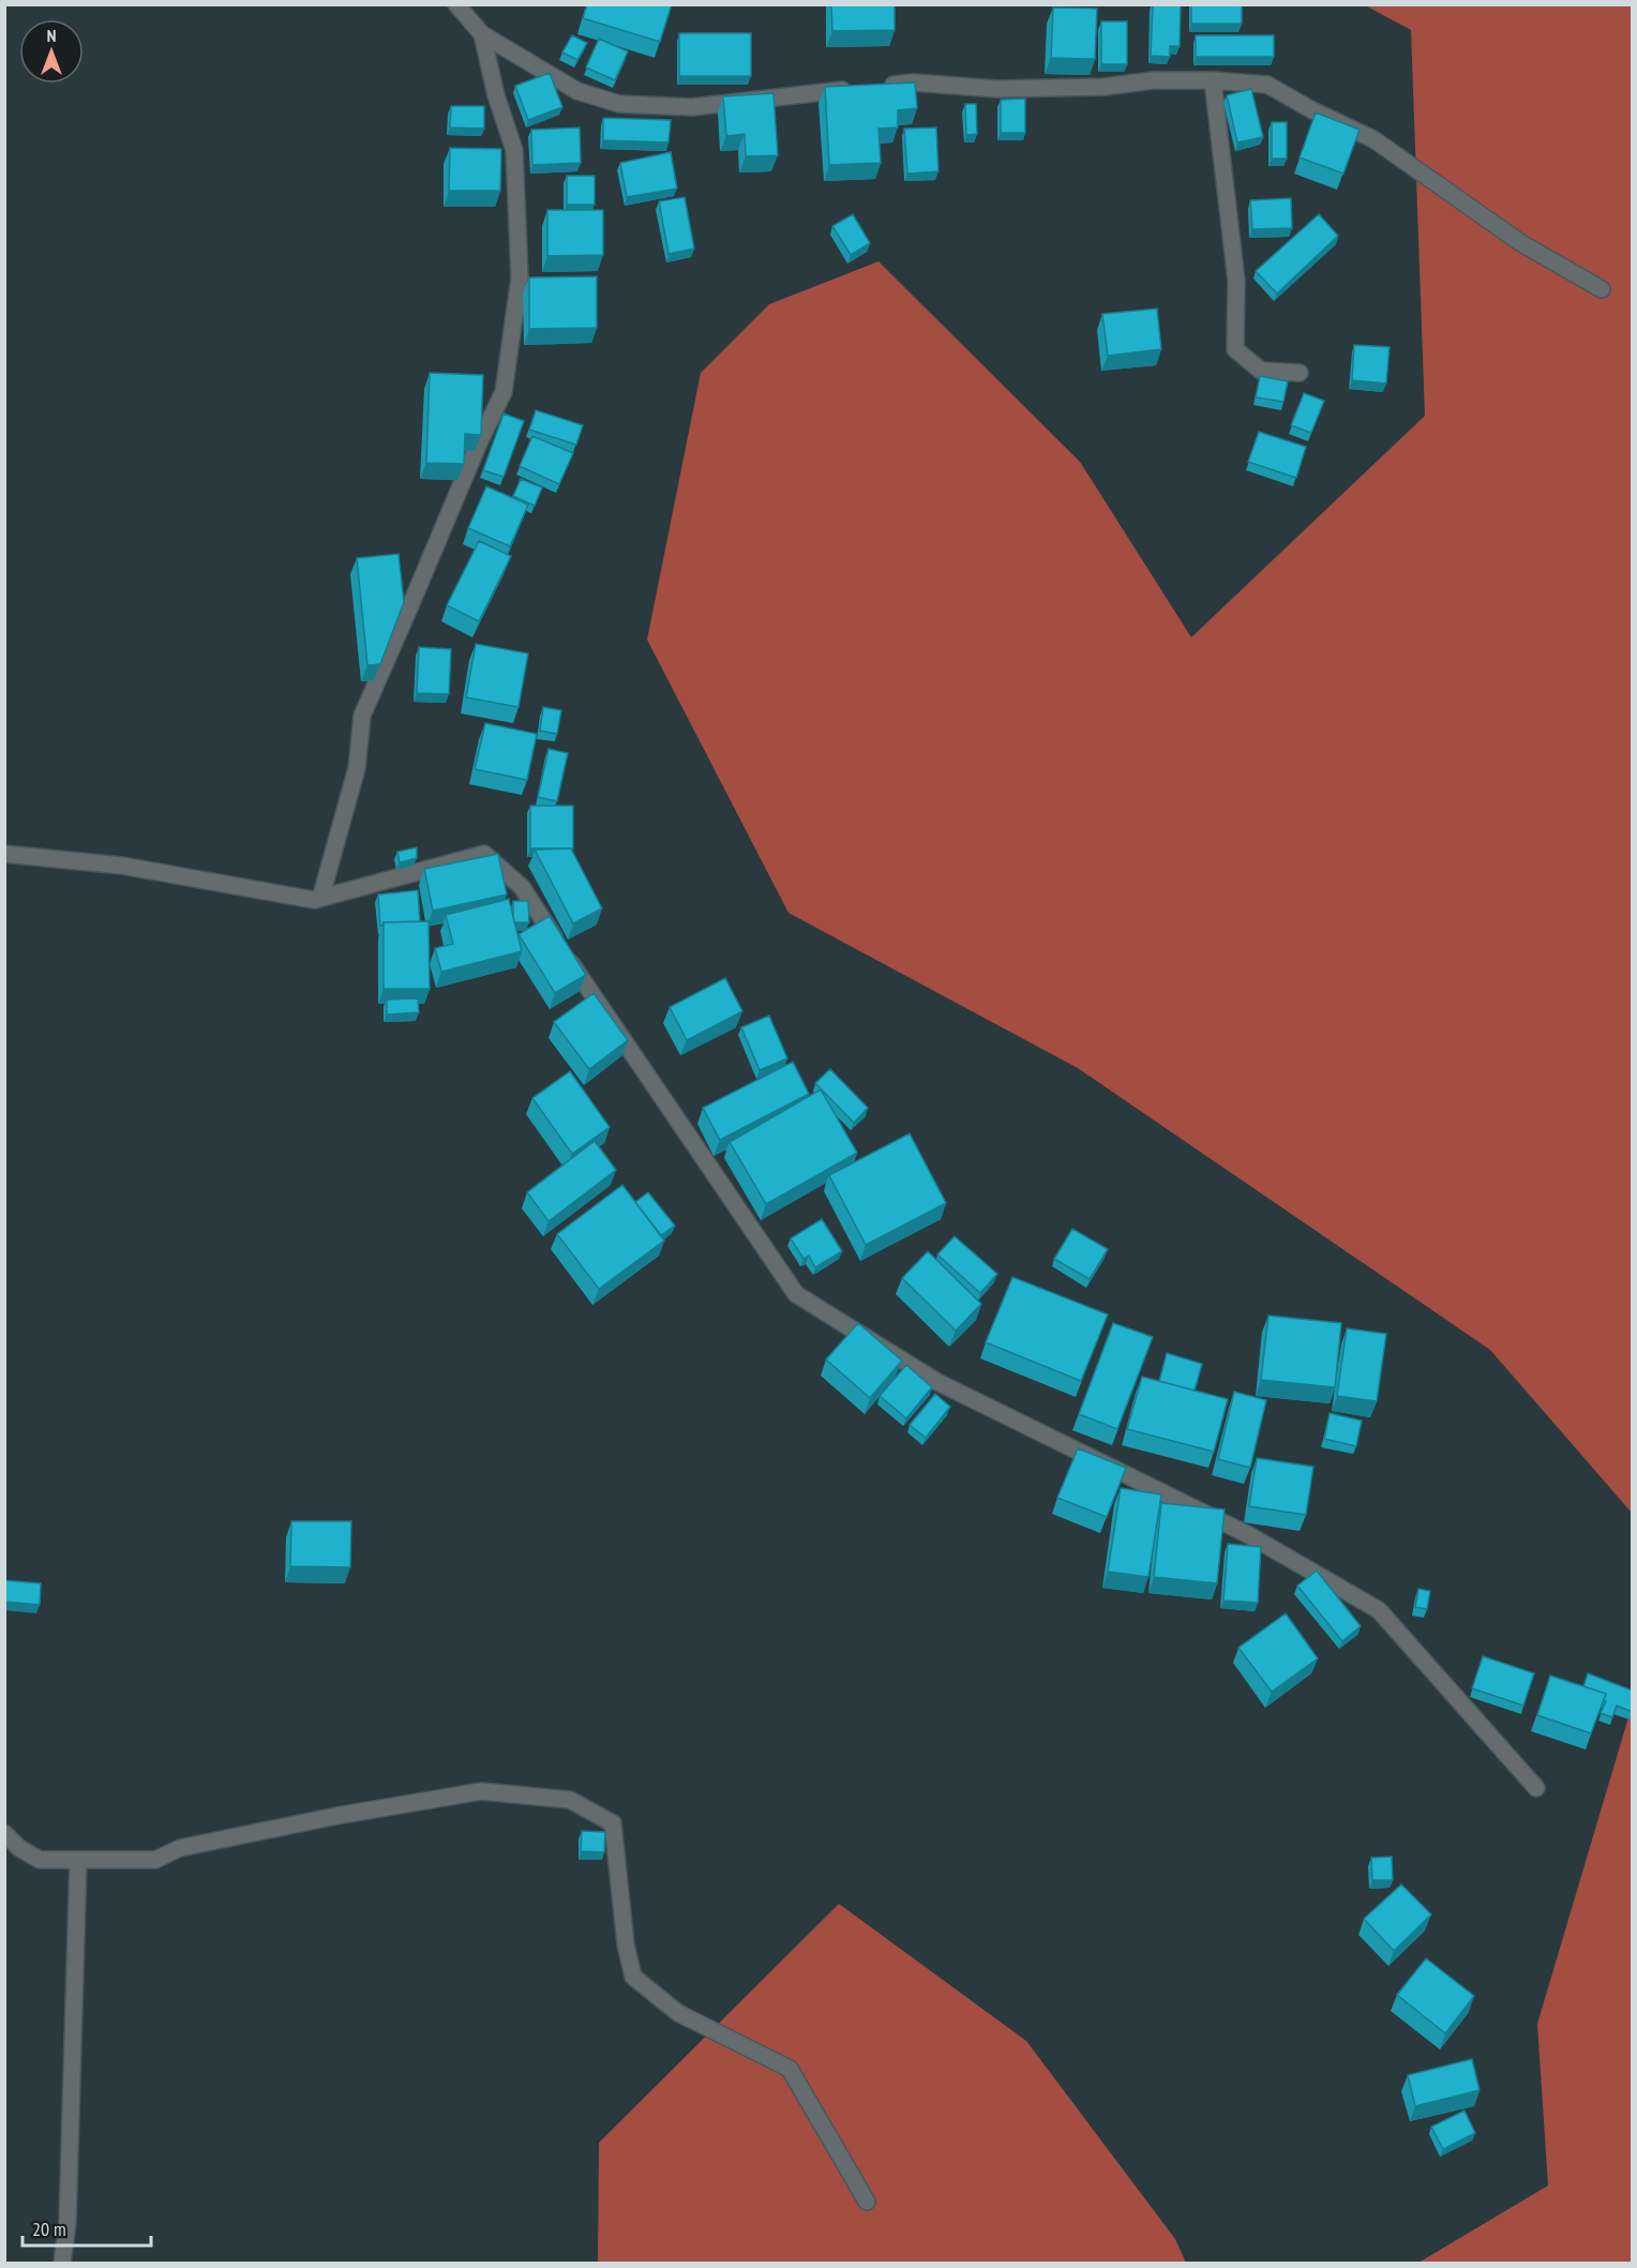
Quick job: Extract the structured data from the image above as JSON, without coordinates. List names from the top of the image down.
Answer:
{
  "scale_bar": "20 m",
  "north": "top"
}
